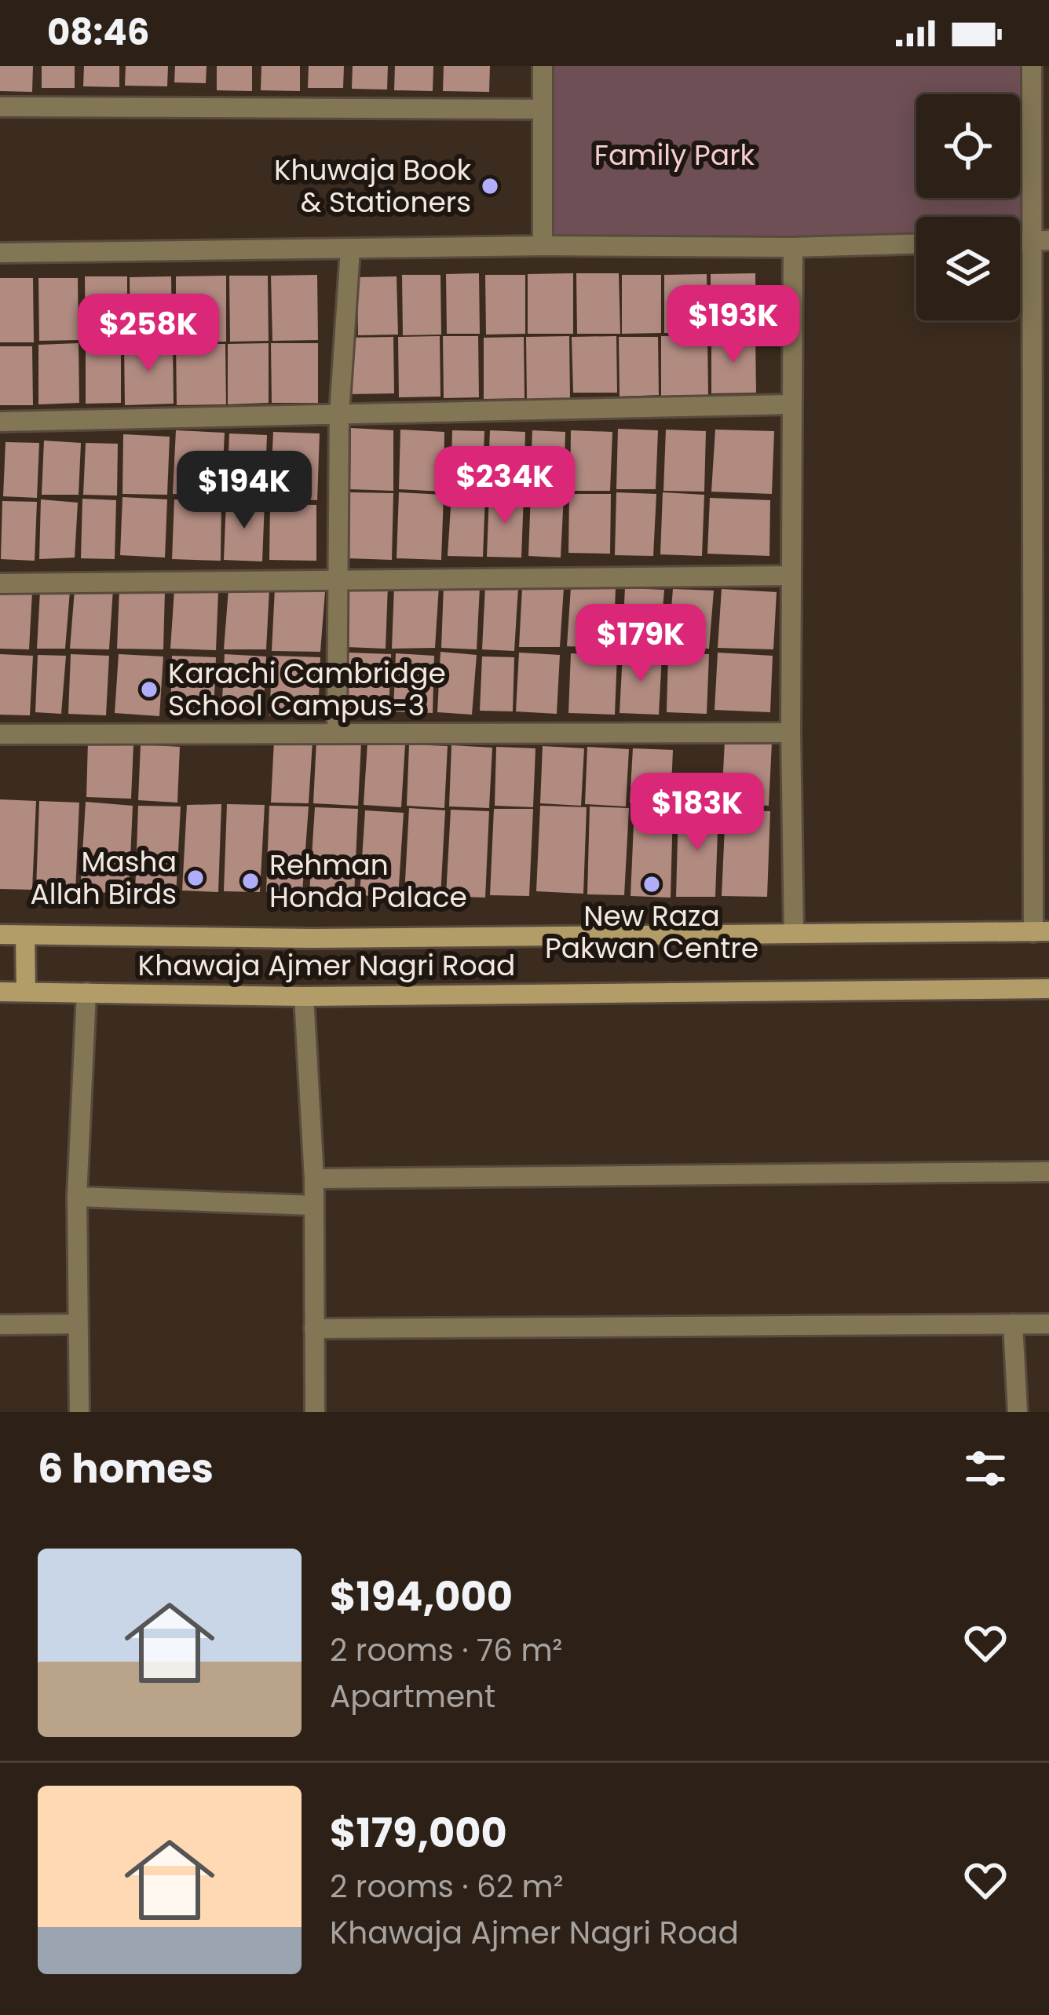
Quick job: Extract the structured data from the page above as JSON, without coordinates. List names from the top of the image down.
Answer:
{
  "streets": {
    "street": ["Khawaja Ajmer Nagri Road"]
  },
  "parks": ["Family Park"],
  "places": [
    "Khuwaja Book & Stationers",
    "Karachi Cambridge School Campus-3",
    "Masha Allah Birds",
    "Rehman Honda Palace",
    "New Raza Pakwan Centre"
  ],
  "page": {
    "status": "08:46",
    "price": [
      "$193K",
      "$258K",
      "$234K",
      "$194K",
      "$179K",
      "$183K"
    ],
    "heading": "6 homes",
    "list": [
      {
        "name": "$194,000",
        "note": "2 rooms · 76 m² · Apartment"
      },
      {
        "name": "$179,000",
        "note": "2 rooms · 62 m² · Khawaja Ajmer Nagri Road"
      }
    ]
  }
}
